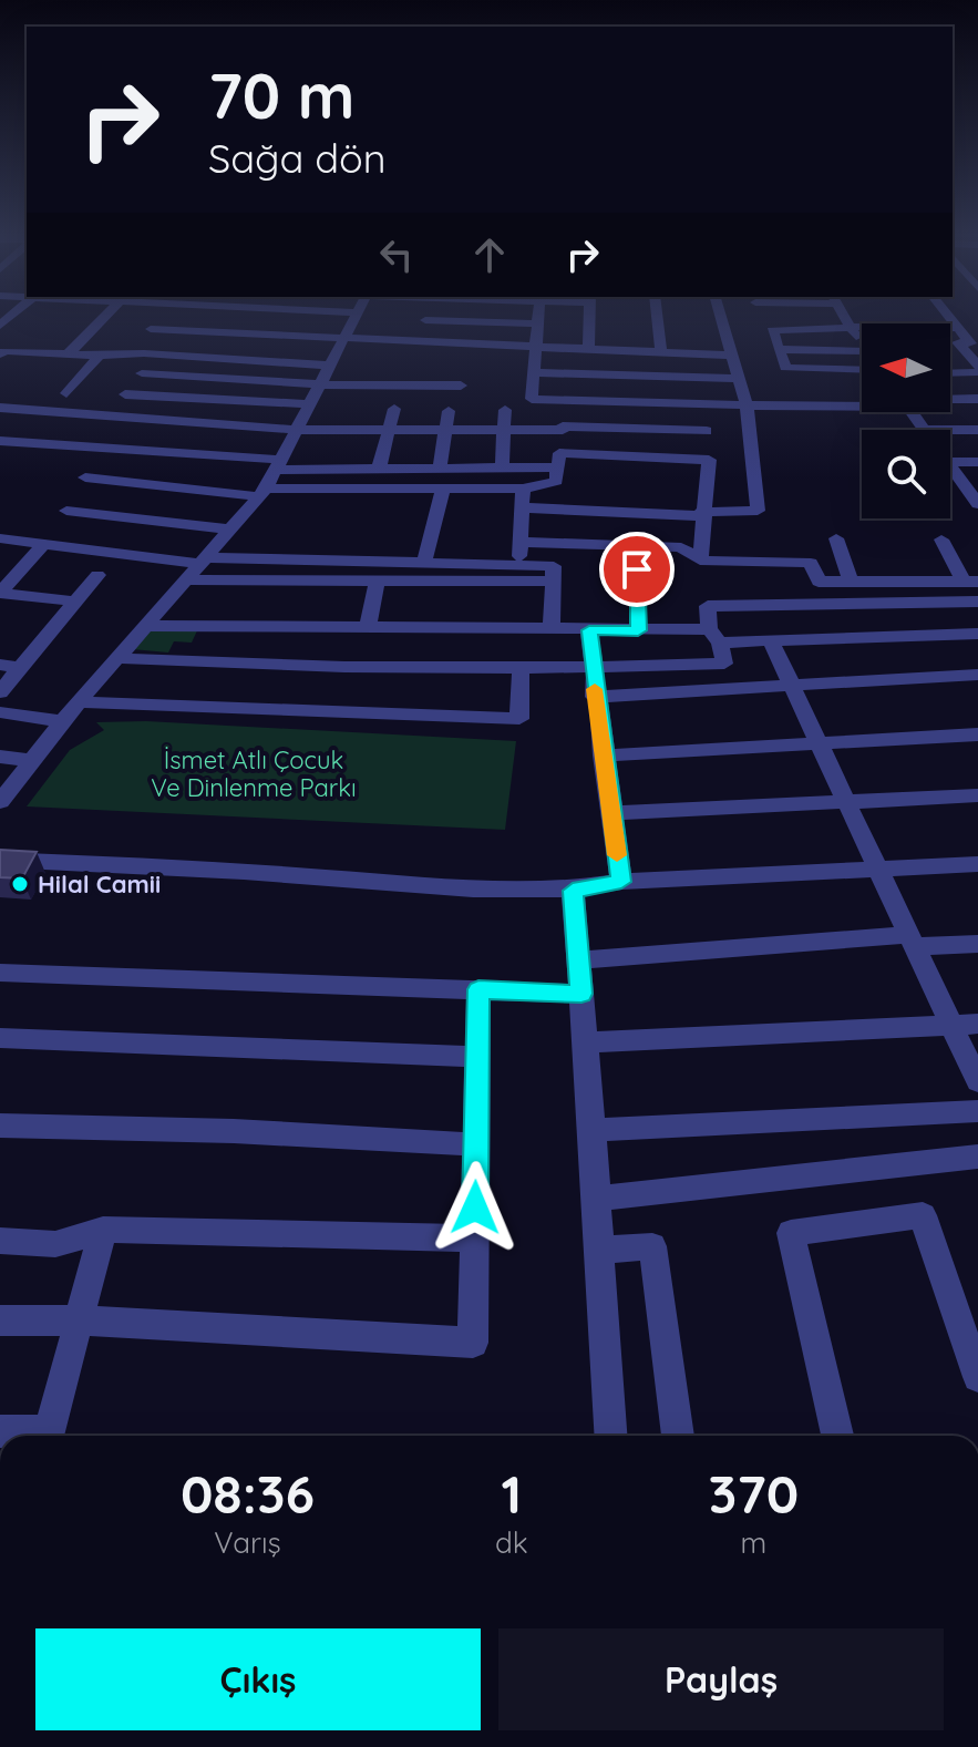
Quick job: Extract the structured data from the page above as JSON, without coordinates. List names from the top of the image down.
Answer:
{
  "parks": ["İsmet Atlı Çocuk Ve Dinlenme Parkı"],
  "places": ["Hilal Camii"],
  "north": "left",
  "page": {
    "turn": ["70 m", "Sağa dön"],
    "eta": [
      "08:36",
      "Varış",
      "1",
      "dk",
      "370",
      "m"
    ],
    "buttons": ["Çıkış", "Paylaş"]
  }
}
